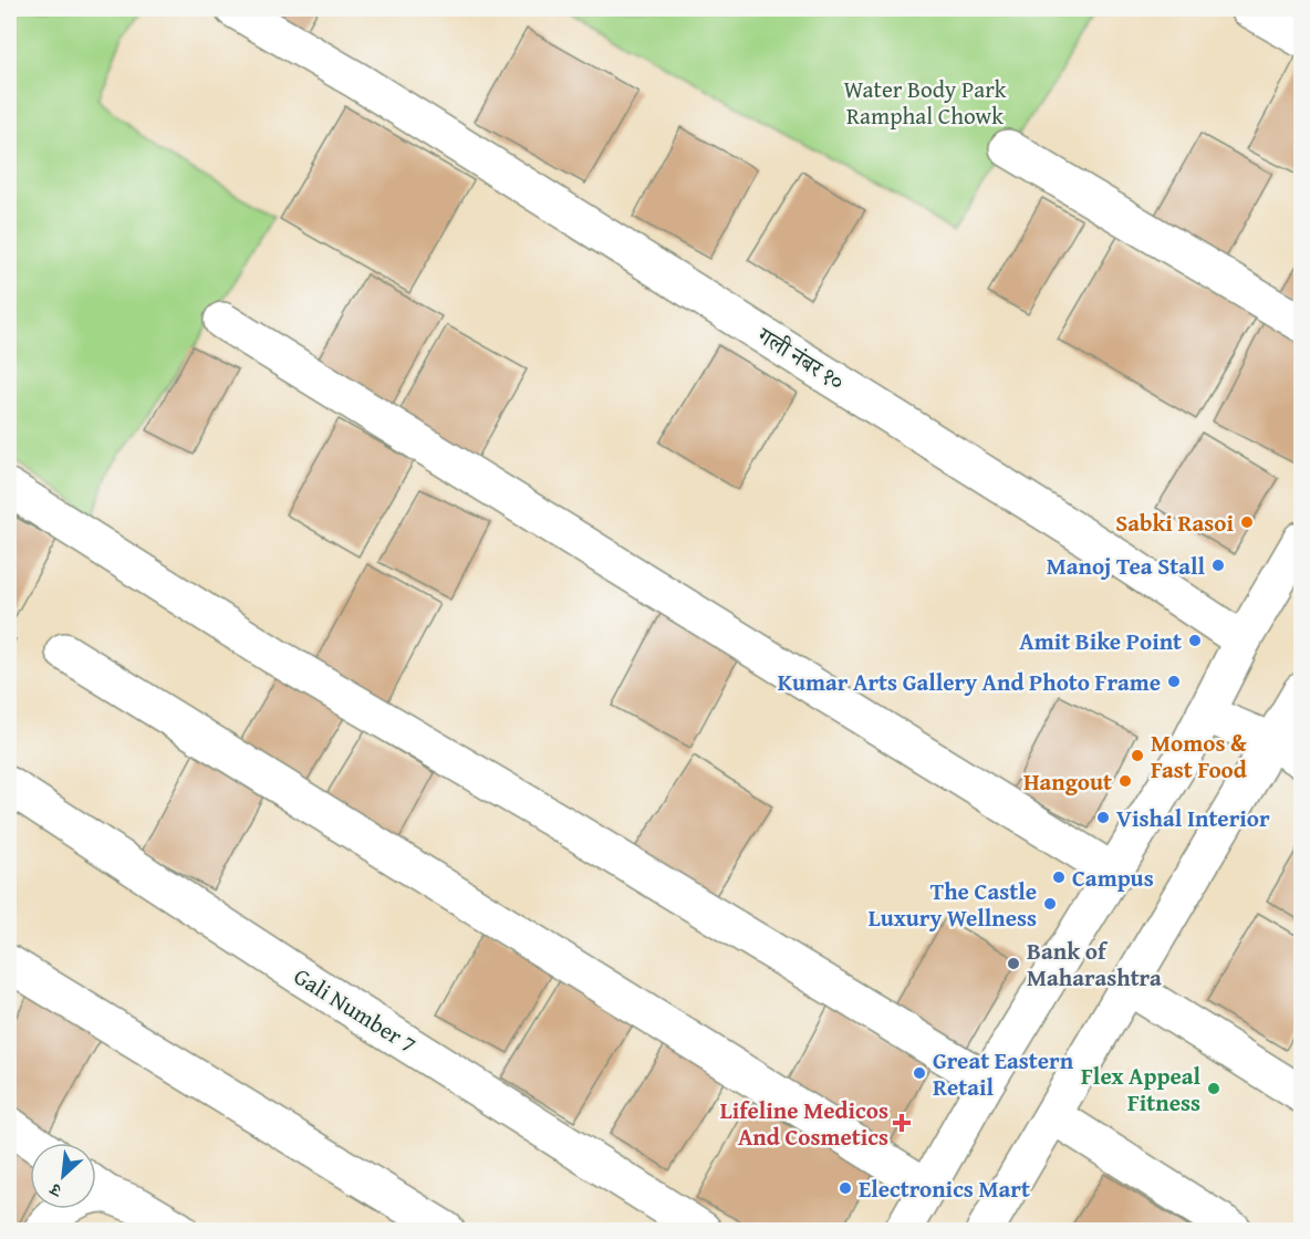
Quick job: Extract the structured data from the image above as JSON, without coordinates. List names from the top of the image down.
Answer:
{
  "streets": {
    "street": ["गली नंबर १०", "Gali Number 7"]
  },
  "parks": ["Water Body Park Ramphal Chowk"],
  "places": {
    "other": [
      "Sabki Rasoi",
      "Manoj Tea Stall",
      "Amit Bike Point",
      "Kumar Arts Gallery And Photo Frame",
      "Momos & Fast Food",
      "Hangout",
      "Vishal Interior",
      "Campus",
      "The Castle Luxury Wellness",
      "Bank of Maharashtra",
      "Great Eastern Retail",
      "Flex Appeal Fitness",
      "Electronics Mart"
    ],
    "health": ["Lifeline Medicos And Cosmetics"]
  },
  "north": "bottom left"
}
